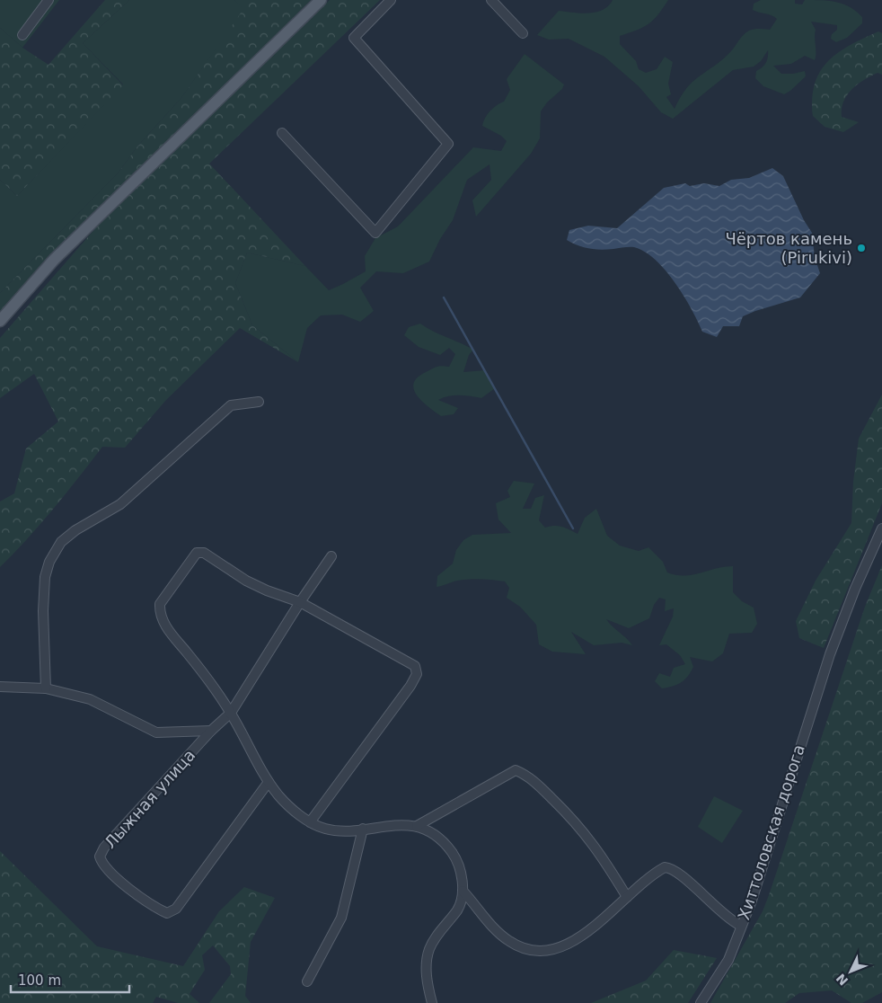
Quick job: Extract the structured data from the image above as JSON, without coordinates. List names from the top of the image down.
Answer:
{
  "streets": {
    "street": ["Лыжная улица", "Хиттоловская дорога"]
  },
  "places": ["Чёртов камень (Pirukivi)"],
  "scale_bar": "100 m",
  "north": "bottom left"
}
